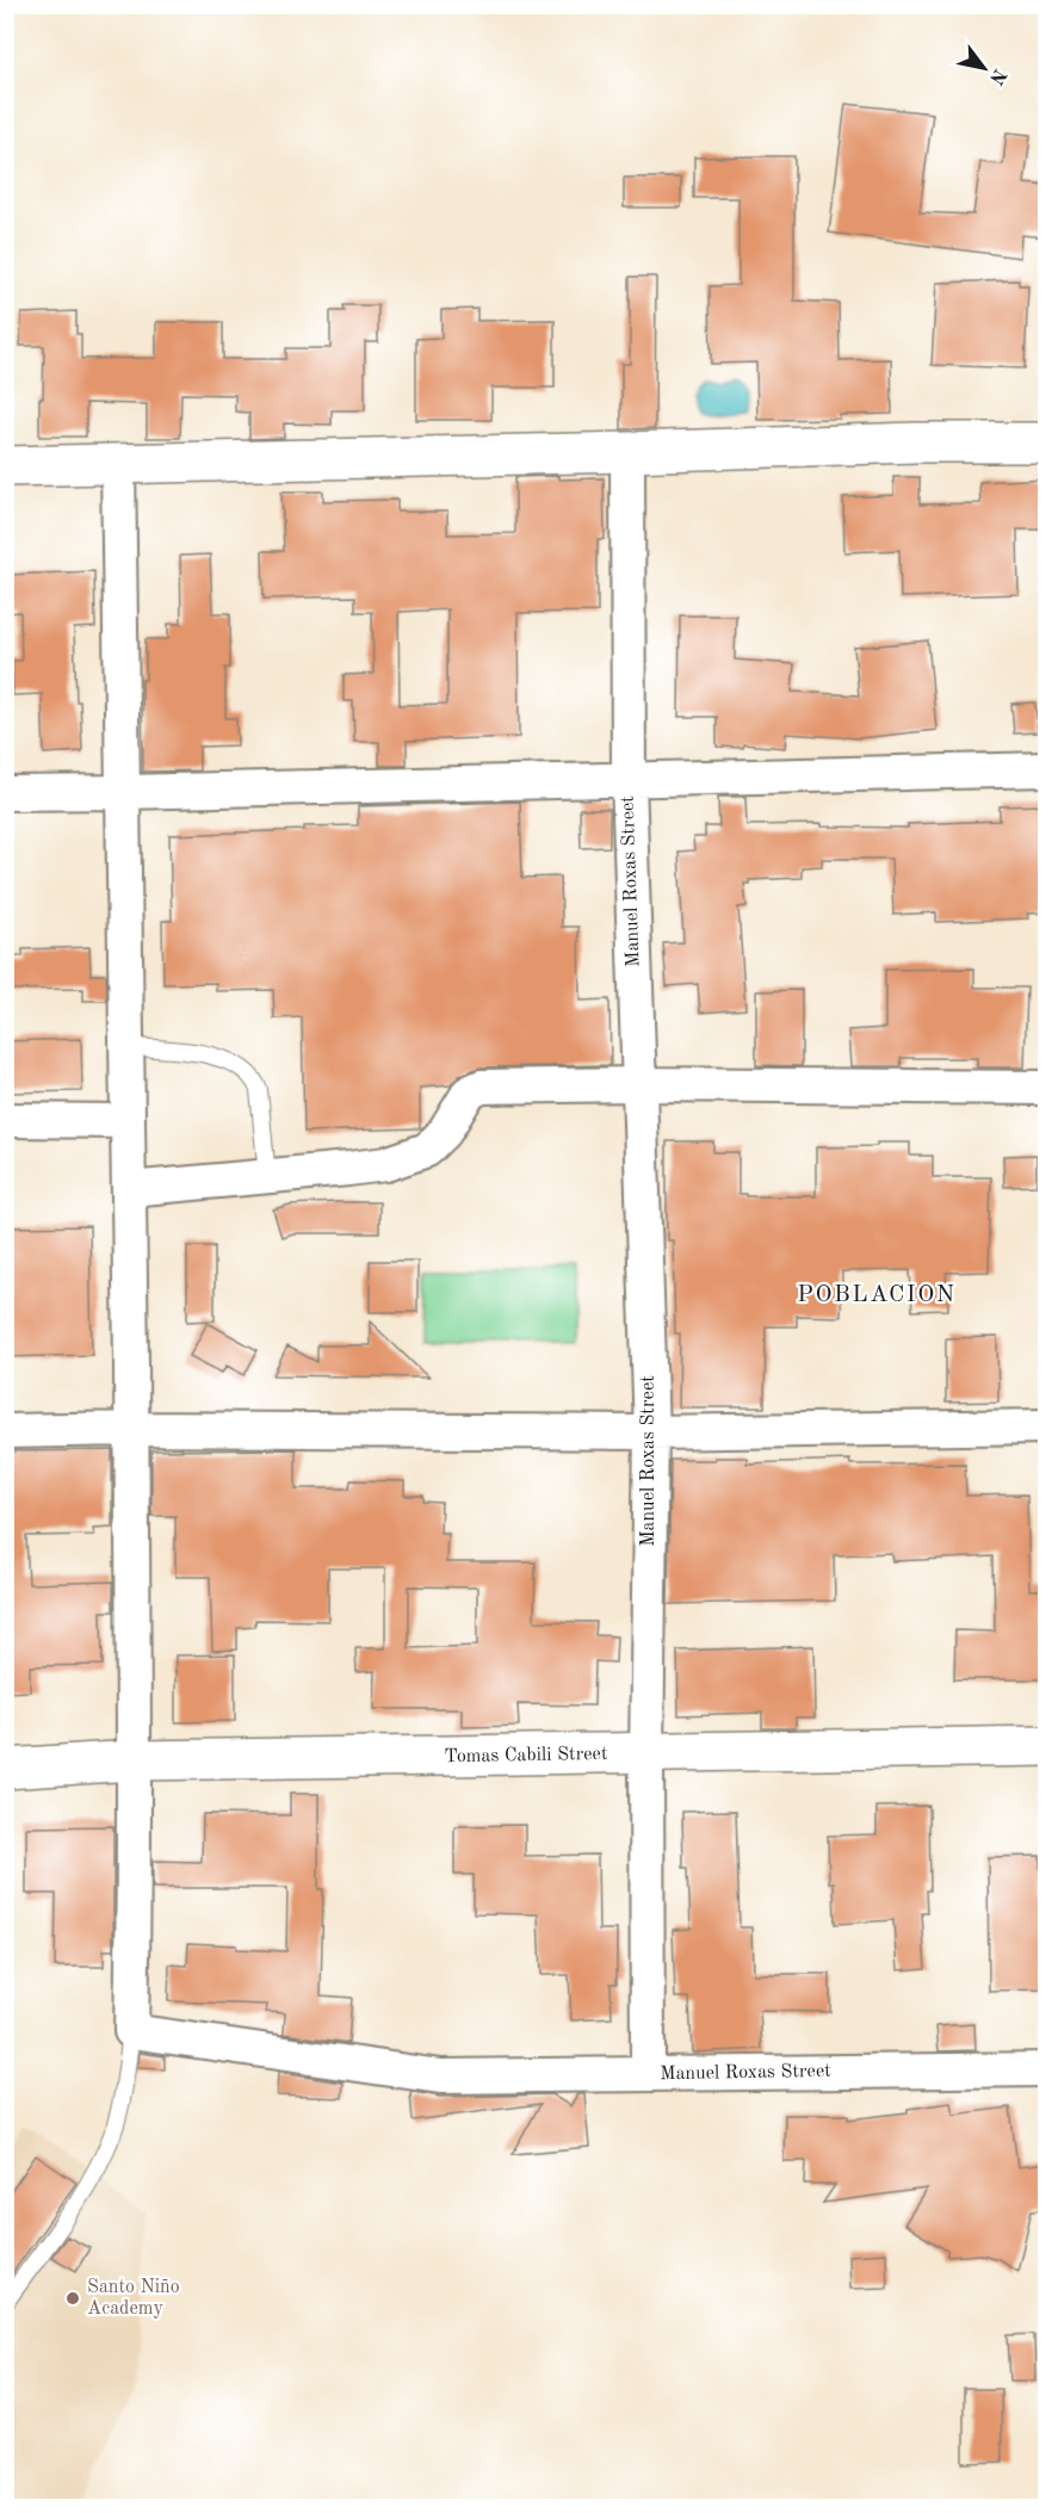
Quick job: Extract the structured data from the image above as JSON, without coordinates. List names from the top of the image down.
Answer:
{
  "streets": {
    "street": ["Manuel Roxas Street", "Tomas Cabili Street"]
  },
  "crossings": [
    ["Manuel Roxas Street", "Tomas Cabili Street"]
  ],
  "districts": ["POBLACION"],
  "places": ["Santo Niño Academy"],
  "north": "bottom right"
}
